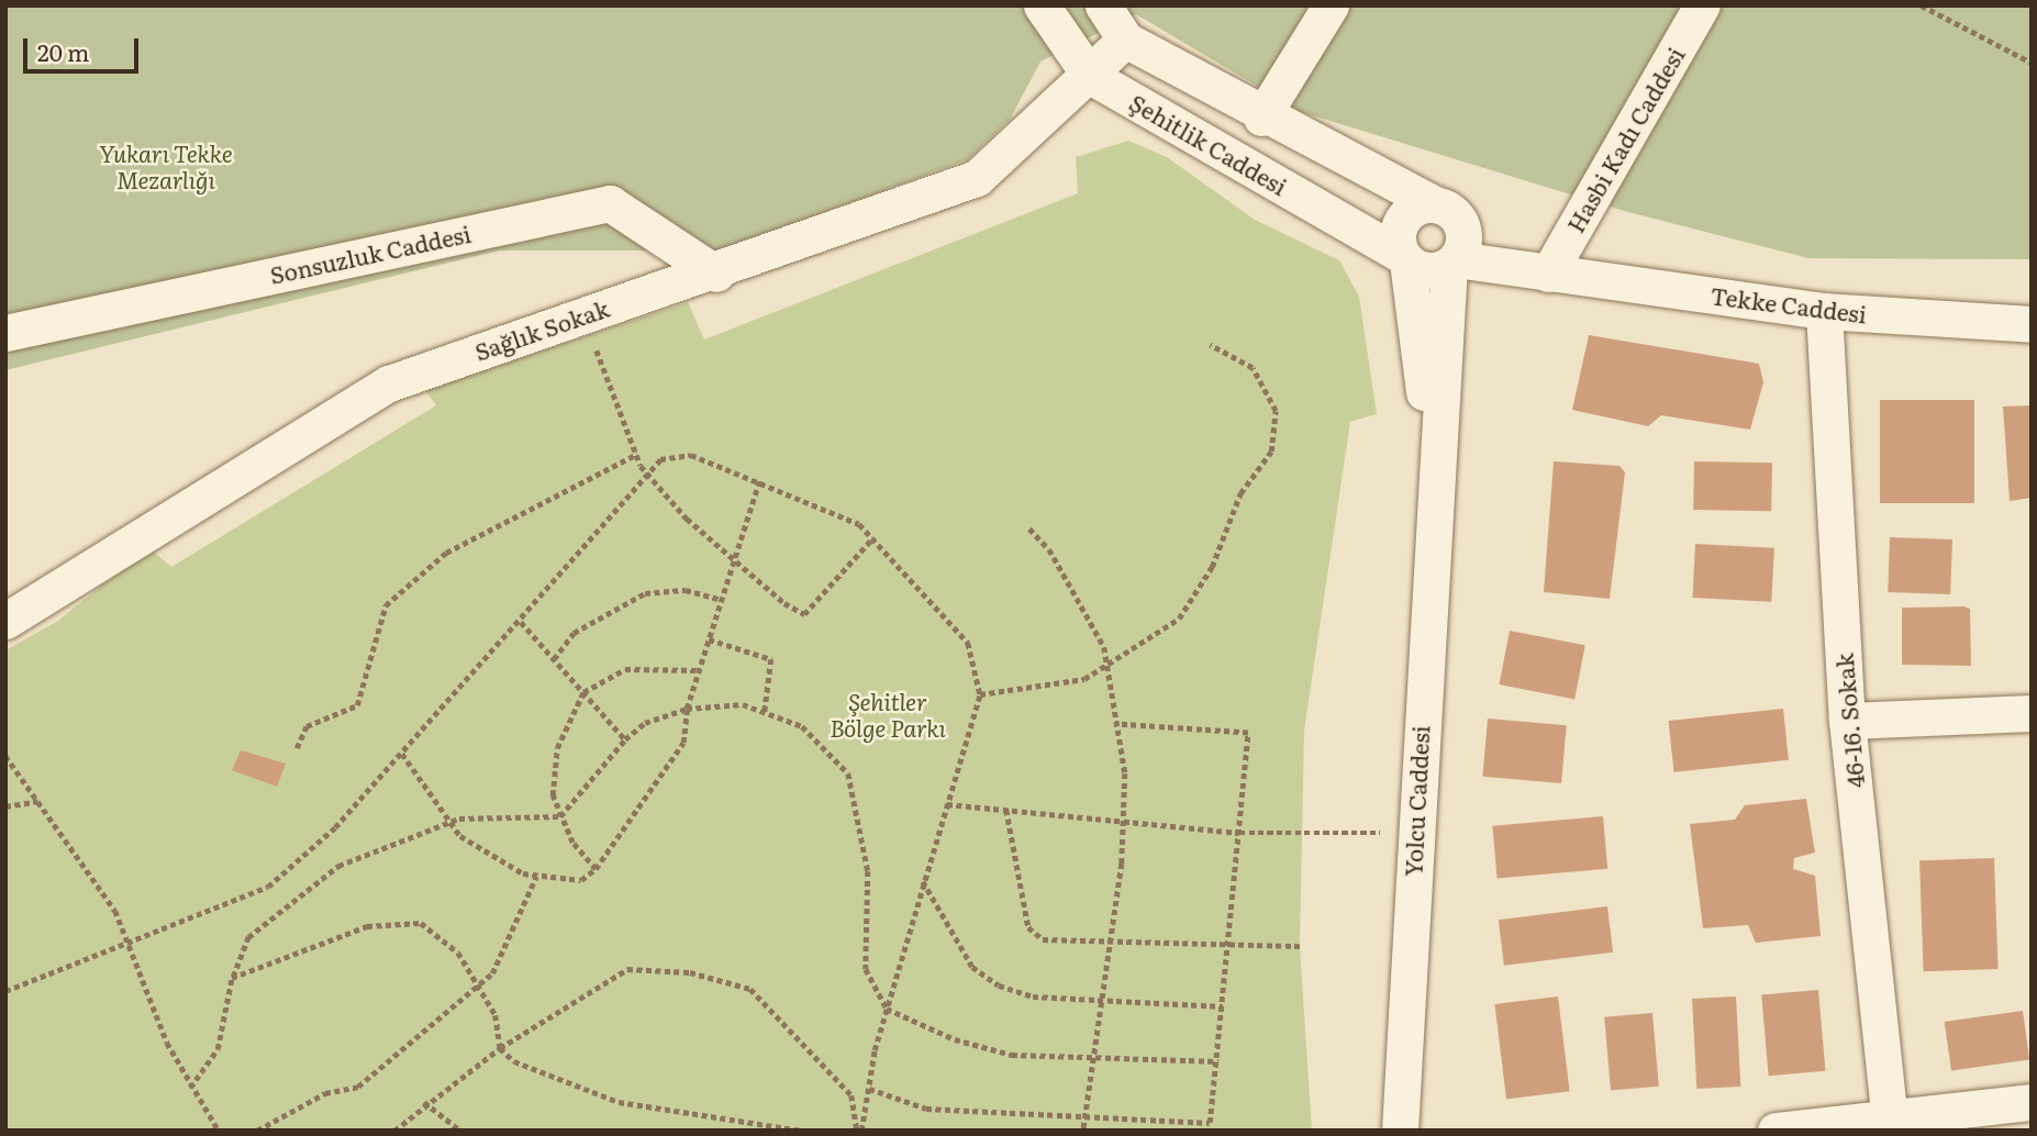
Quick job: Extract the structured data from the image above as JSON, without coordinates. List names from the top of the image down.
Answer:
{
  "streets": {
    "street": [
      "Hasbi Kadı Caddesi",
      "Şehitlik Caddesi",
      "Sonsuzluk Caddesi",
      "Tekke Caddesi",
      "Sağlık Sokak",
      "46-16. Sokak",
      "Yolcu Caddesi"
    ]
  },
  "crossings": [
    ["Hasbi Kadı Caddesi", "Tekke Caddesi"],
    ["Şehitlik Caddesi", "Tekke Caddesi"],
    ["Şehitlik Caddesi", "Sağlık Sokak"],
    ["Şehitlik Caddesi", "Yolcu Caddesi"],
    ["Sonsuzluk Caddesi", "Sağlık Sokak"],
    ["Tekke Caddesi", "46-16. Sokak"],
    ["Tekke Caddesi", "Yolcu Caddesi"]
  ],
  "parks": ["Yukarı Tekke Mezarlığı", "Şehitler Bölge Parkı"],
  "scale_bar": "20 m"
}
